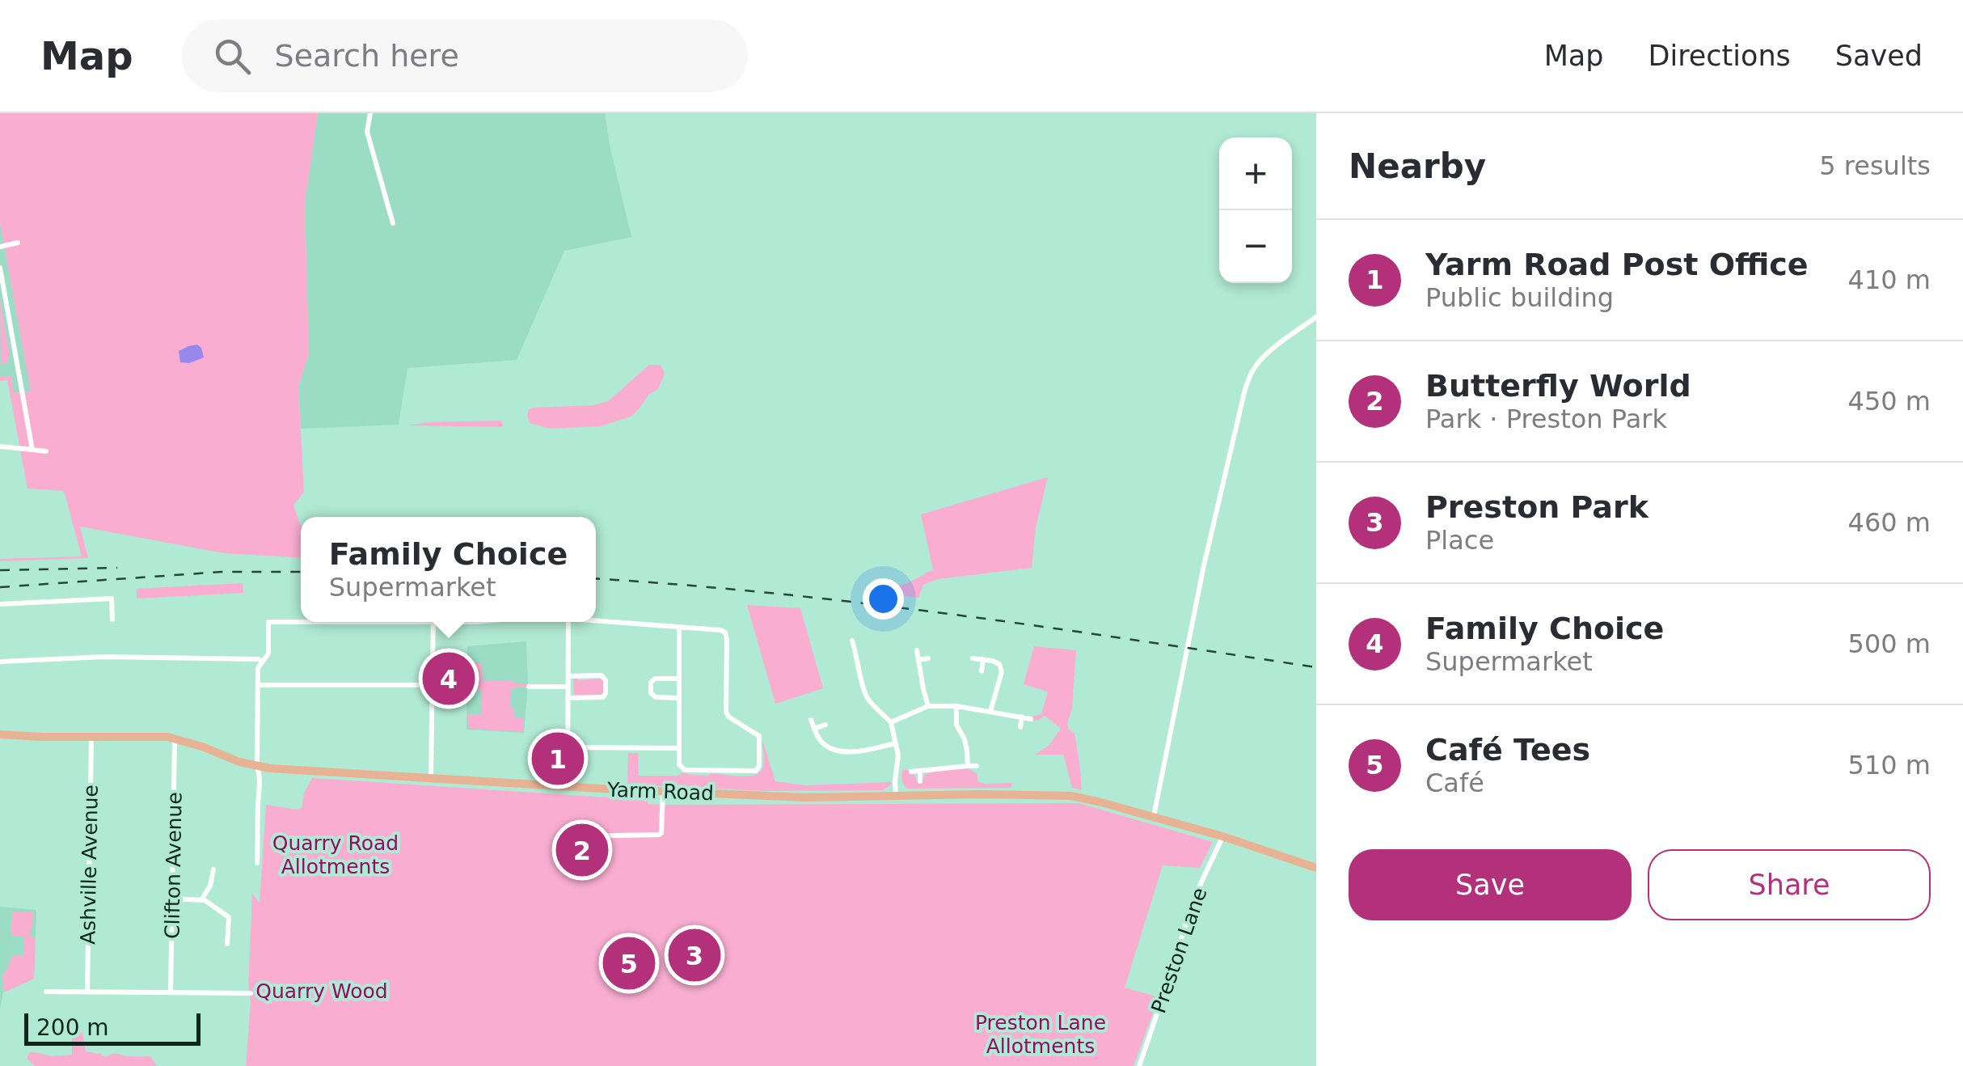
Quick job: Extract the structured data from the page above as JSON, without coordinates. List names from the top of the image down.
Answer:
{
  "streets": {
    "main road": ["Yarm Road"],
    "street": ["Ashville Avenue", "Clifton Avenue", "Preston Lane"]
  },
  "crossings": [
    ["Yarm Road", "Ashville Avenue"],
    ["Yarm Road", "Clifton Avenue"],
    ["Yarm Road", "Preston Lane"]
  ],
  "parks": ["Quarry Road Allotments", "Quarry Wood", "Preston Lane Allotments"],
  "scale_bar": "200 m",
  "page": {
    "header": "Map",
    "search": "Search here",
    "nav": ["Map", "Directions", "Saved"],
    "heading": ["Nearby", "5 results"],
    "map_buttons": ["+", "−"],
    "list": [
      {
        "mark": "1",
        "name": "Yarm Road Post Office",
        "note": "Public building",
        "value": "410 m"
      },
      {
        "mark": "2",
        "name": "Butterfly World",
        "note": "Park · Preston Park",
        "value": "450 m"
      },
      {
        "mark": "3",
        "name": "Preston Park",
        "note": "Place",
        "value": "460 m"
      },
      {
        "mark": "4",
        "name": "Family Choice",
        "note": "Supermarket",
        "value": "500 m"
      },
      {
        "mark": "5",
        "name": "Café Tees",
        "note": "Café",
        "value": "510 m"
      }
    ],
    "popup": ["Family Choice", "Supermarket"],
    "pins": [
      "4",
      "1",
      "2",
      "3",
      "5"
    ],
    "buttons": ["Save", "Share"],
    "scale": "200 m"
  }
}
